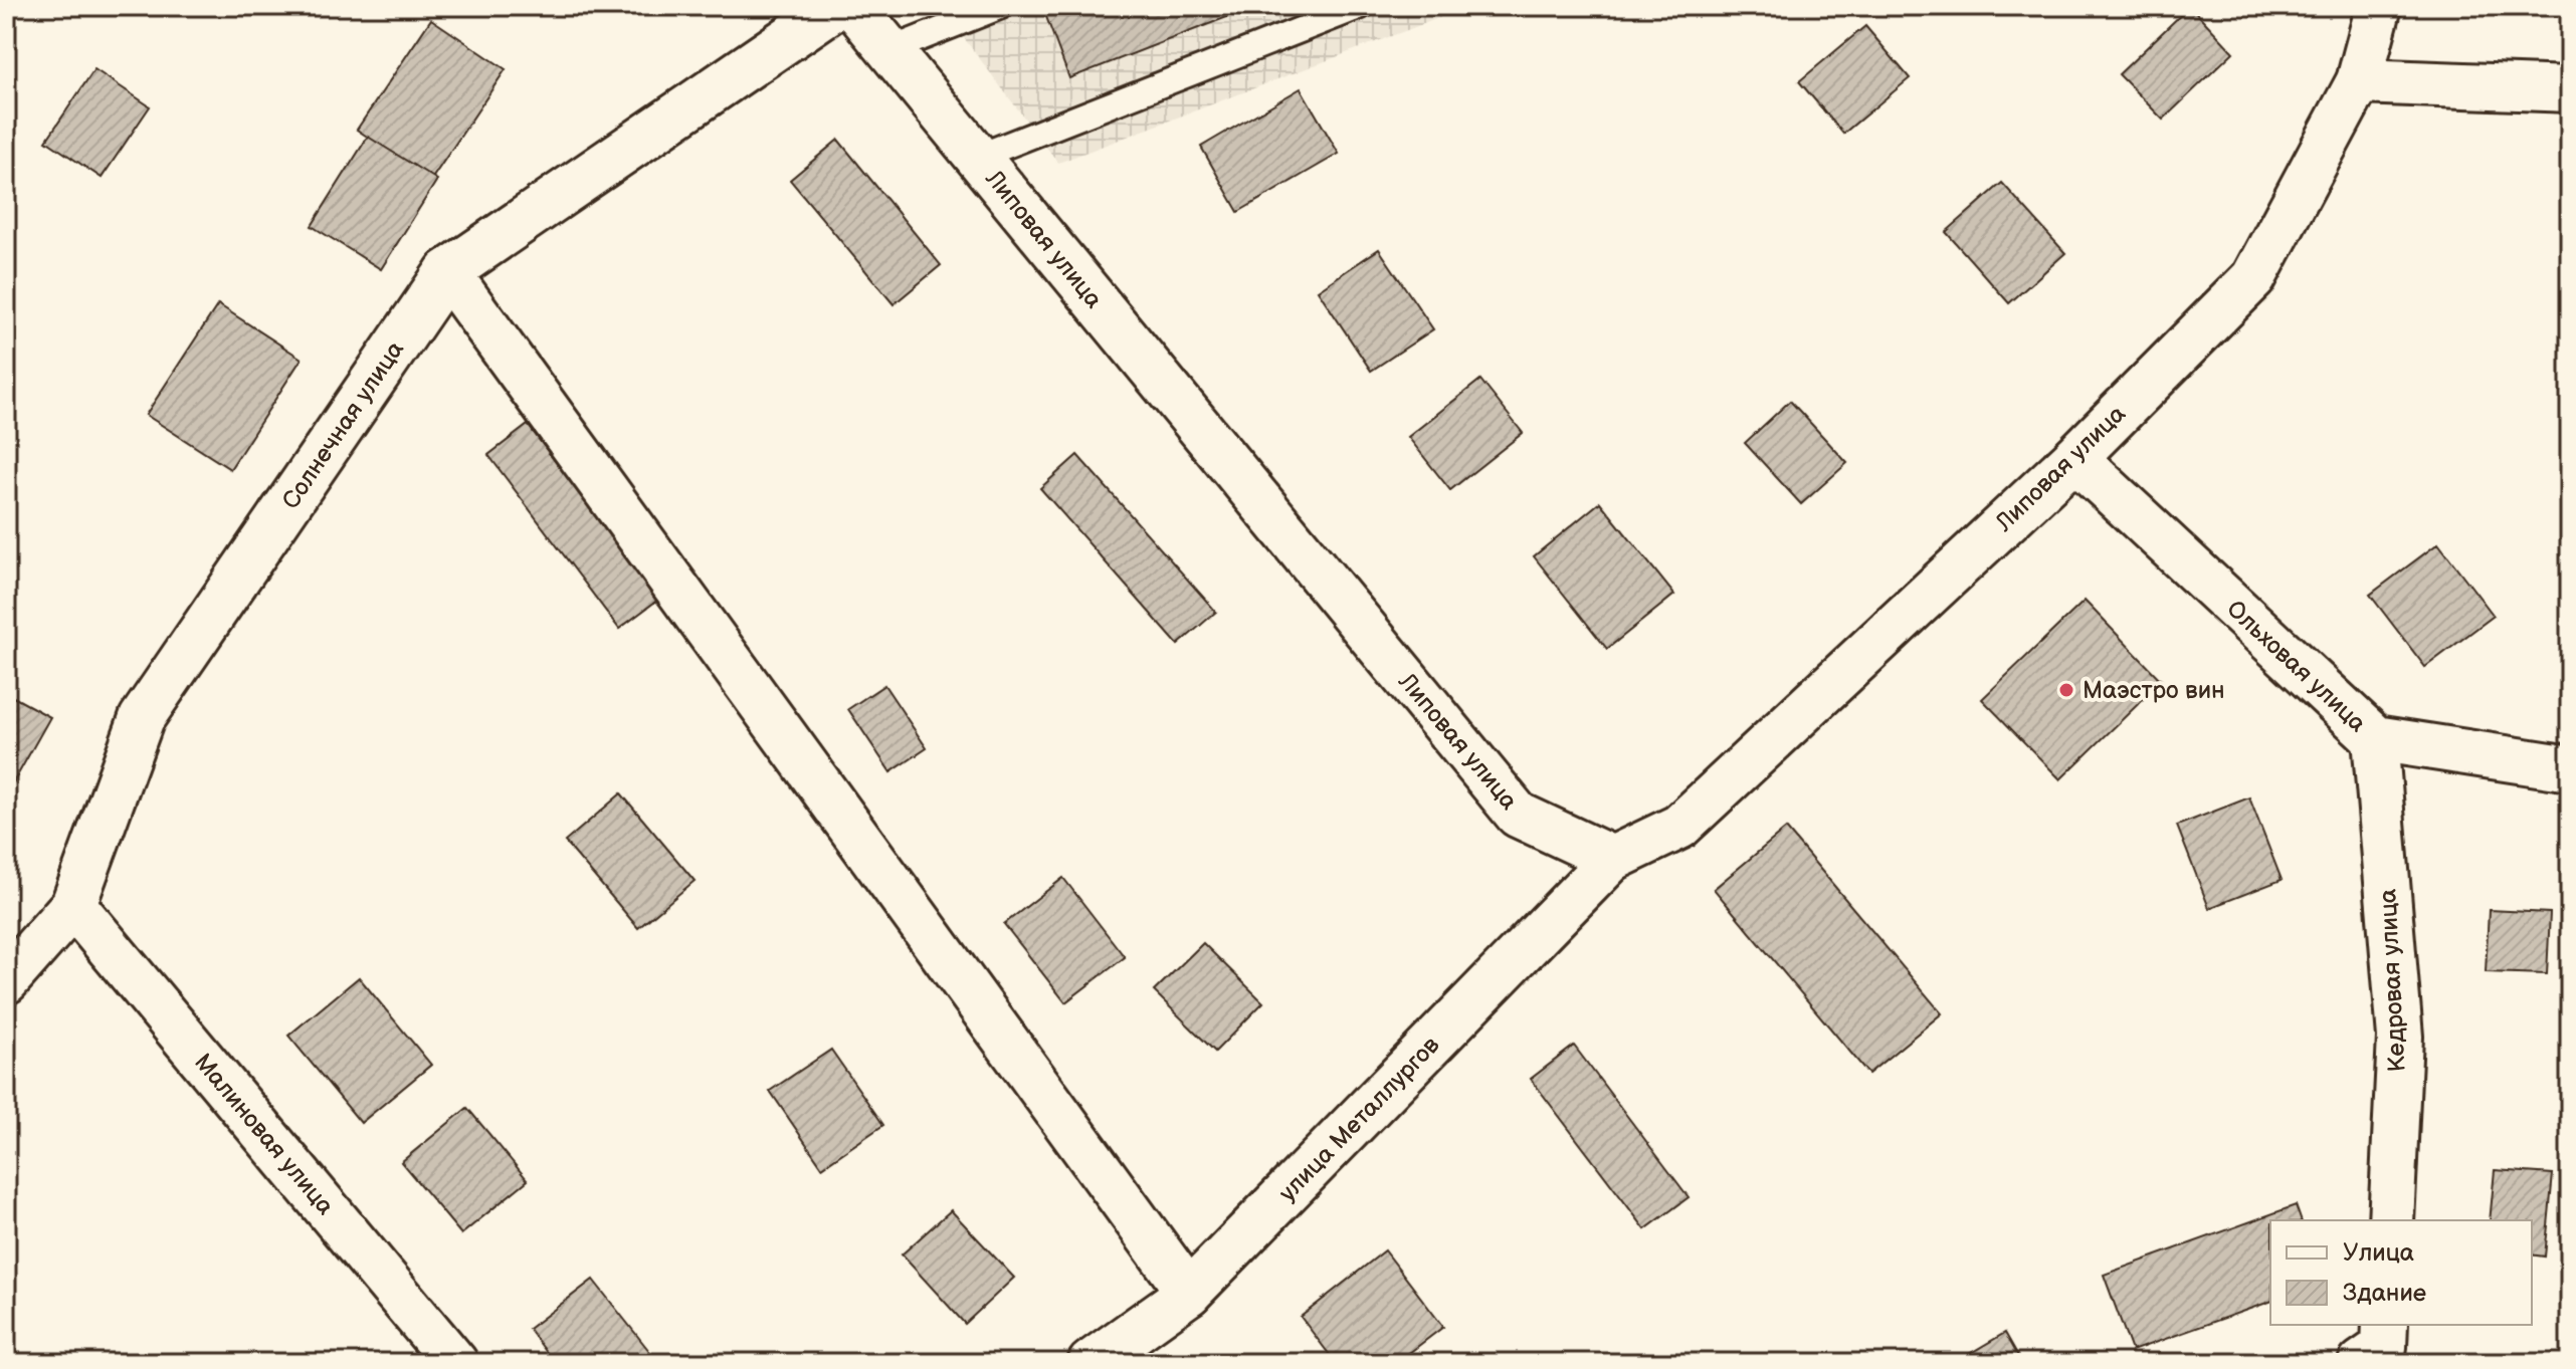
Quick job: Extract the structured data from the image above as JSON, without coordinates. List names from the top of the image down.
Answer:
{
  "streets": {
    "street": [
      "Липовая улица",
      "Солнечная улица",
      "Ольховая улица",
      "Кедровая улица",
      "улица Металлургов",
      "Малиновая улица"
    ]
  },
  "crossings": [
    ["Липовая улица", "Ольховая улица"],
    ["Липовая улица", "улица Металлургов"],
    ["Солнечная улица", "Малиновая улица"],
    ["Ольховая улица", "Кедровая улица"]
  ],
  "places": ["Маэстро вин"],
  "legend": ["Улица", "Здание"]
}
